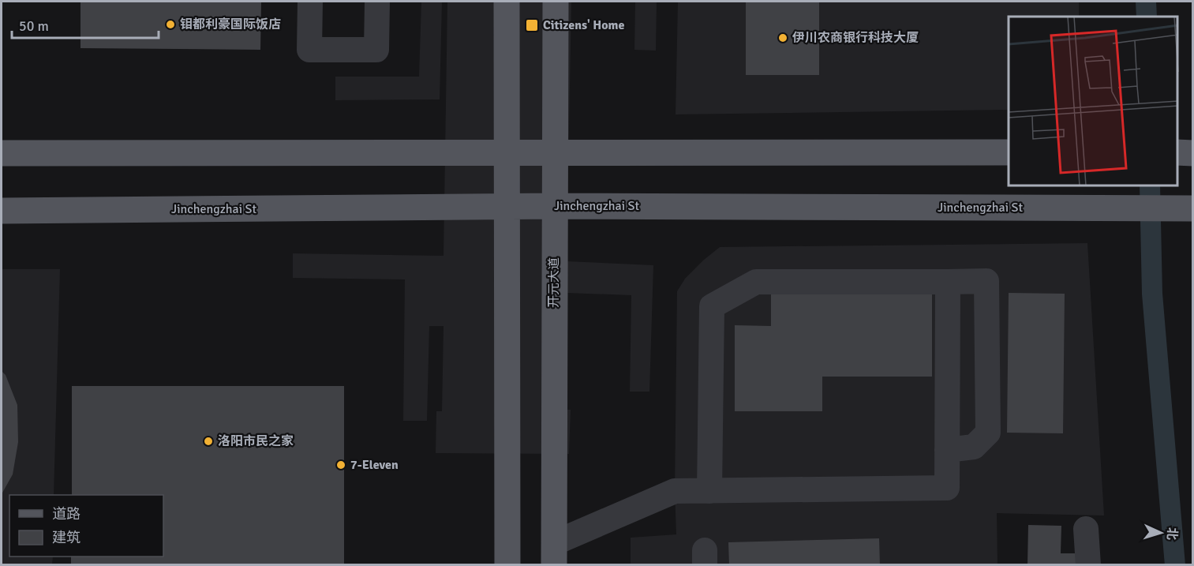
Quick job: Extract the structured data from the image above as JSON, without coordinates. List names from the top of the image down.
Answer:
{
  "streets": {
    "main road": ["Jinchengzhai St", "开元大道"]
  },
  "crossings": [
    ["Jinchengzhai St", "开元大道"]
  ],
  "places": {
    "other": [
      "钼都利豪国际饭店",
      "伊川农商银行科技大厦",
      "洛阳市民之家",
      "7-Eleven"
    ],
    "transit": ["Citizens' Home"]
  },
  "legend": ["道路", "建筑"],
  "scale_bar": "50 m",
  "north": "right"
}
